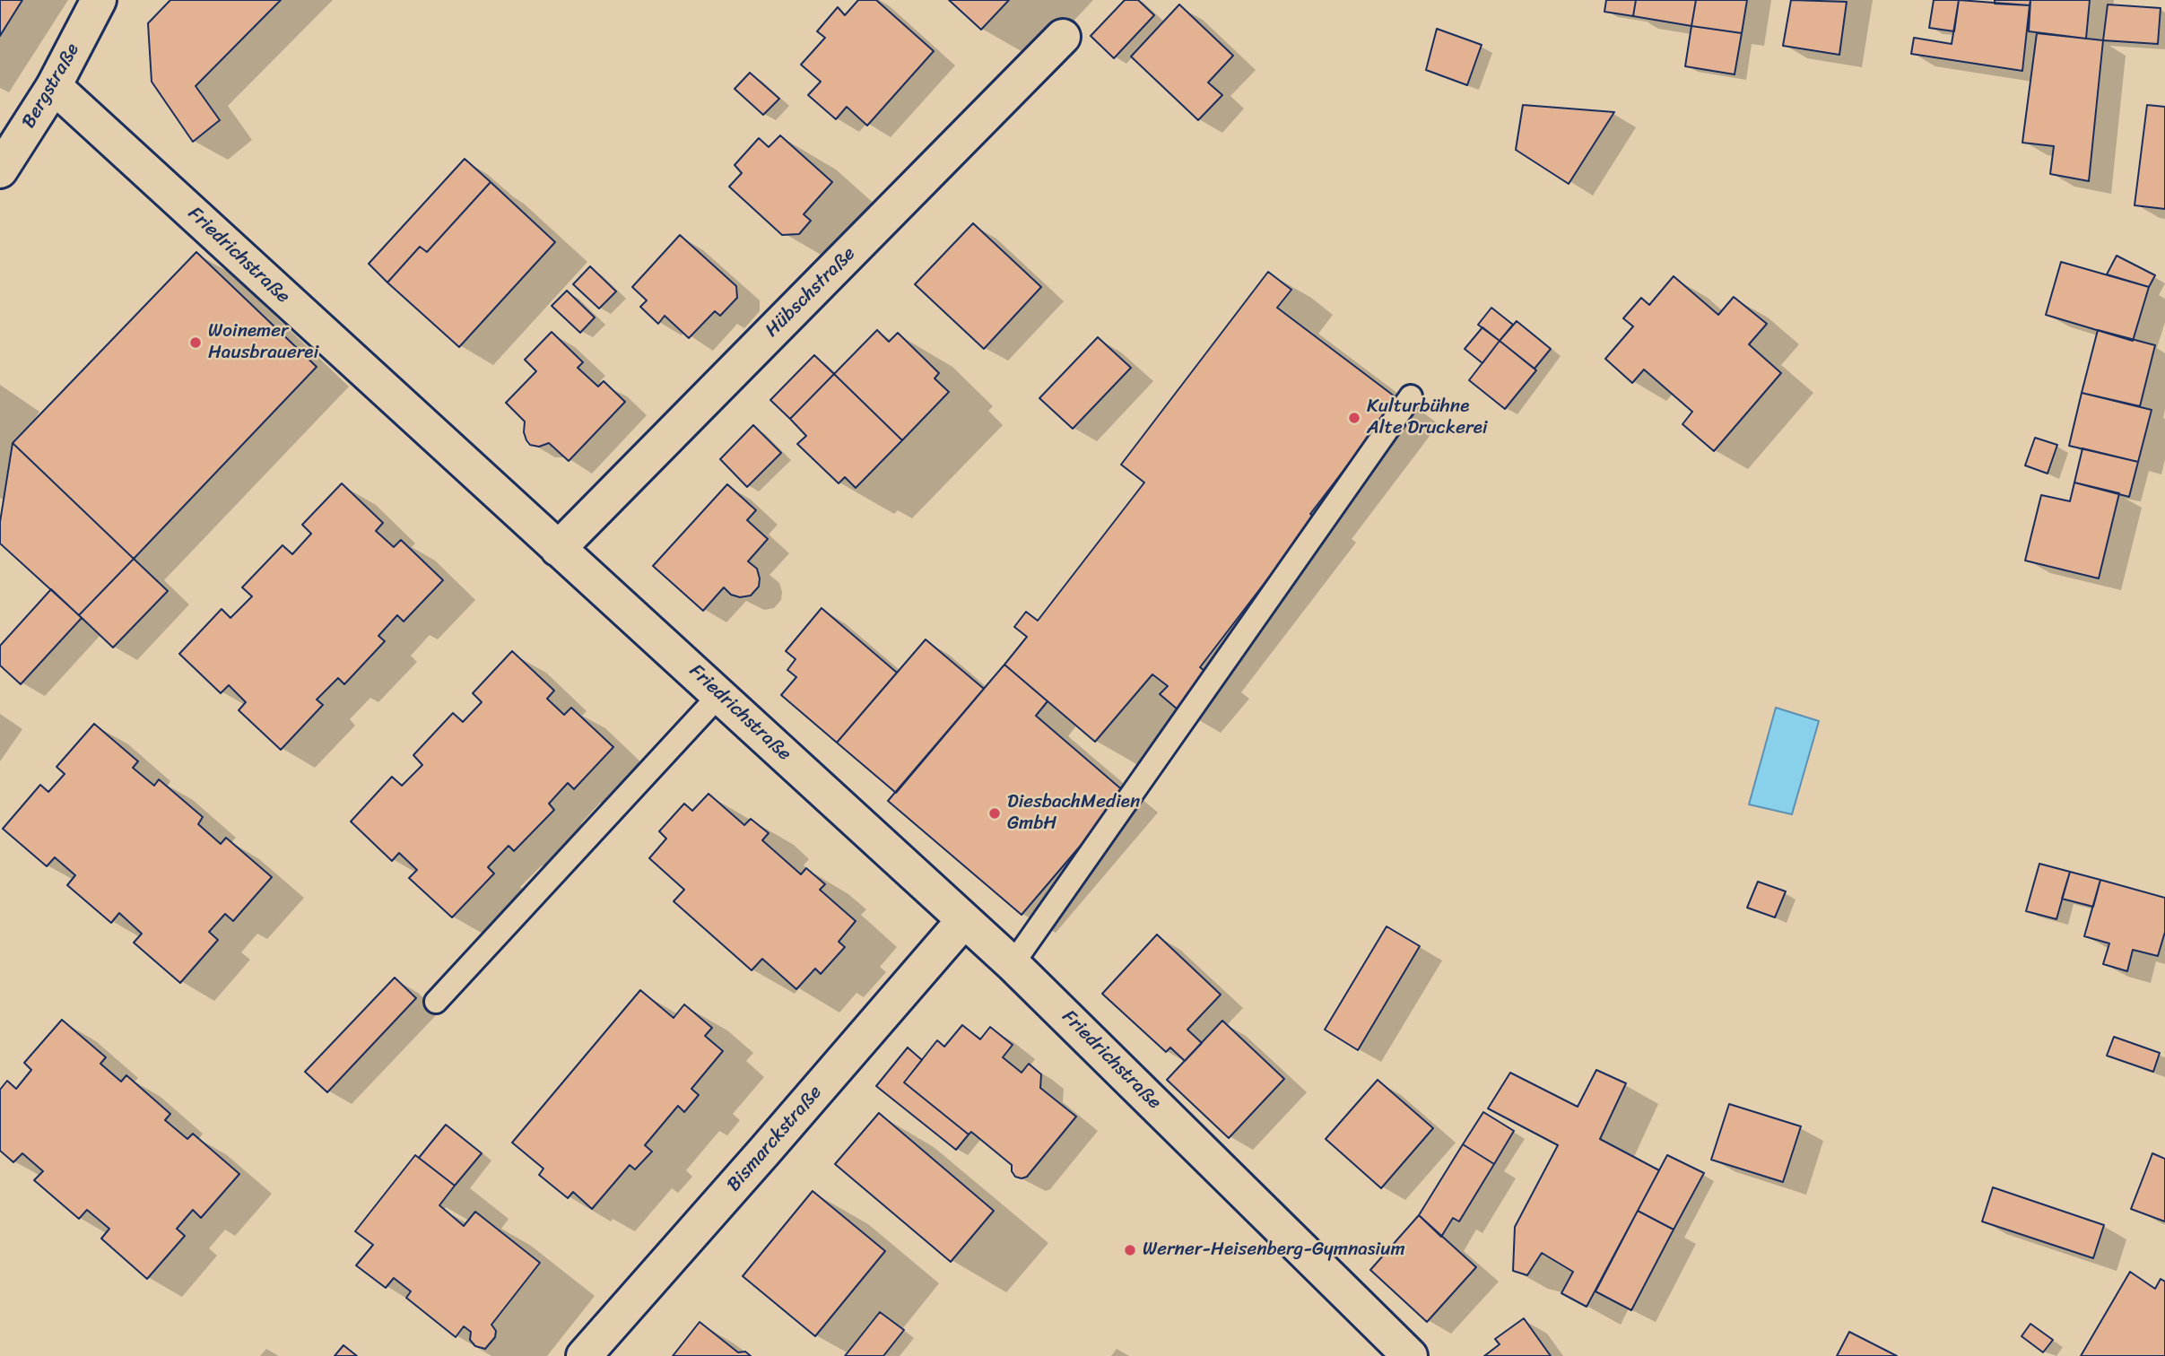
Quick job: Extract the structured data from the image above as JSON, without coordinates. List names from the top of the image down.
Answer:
{
  "streets": {
    "street": [
      "Bergstraße",
      "Friedrichstraße",
      "Hübschstraße",
      "Bismarckstraße"
    ]
  },
  "crossings": [
    ["Bergstraße", "Friedrichstraße"],
    ["Friedrichstraße", "Hübschstraße"],
    ["Friedrichstraße", "Bismarckstraße"]
  ],
  "places": [
    "Woinemer Hausbrauerei",
    "Kulturbühne Alte Druckerei",
    "DiesbachMedien GmbH",
    "Werner-Heisenberg-Gymnasium"
  ]
}
